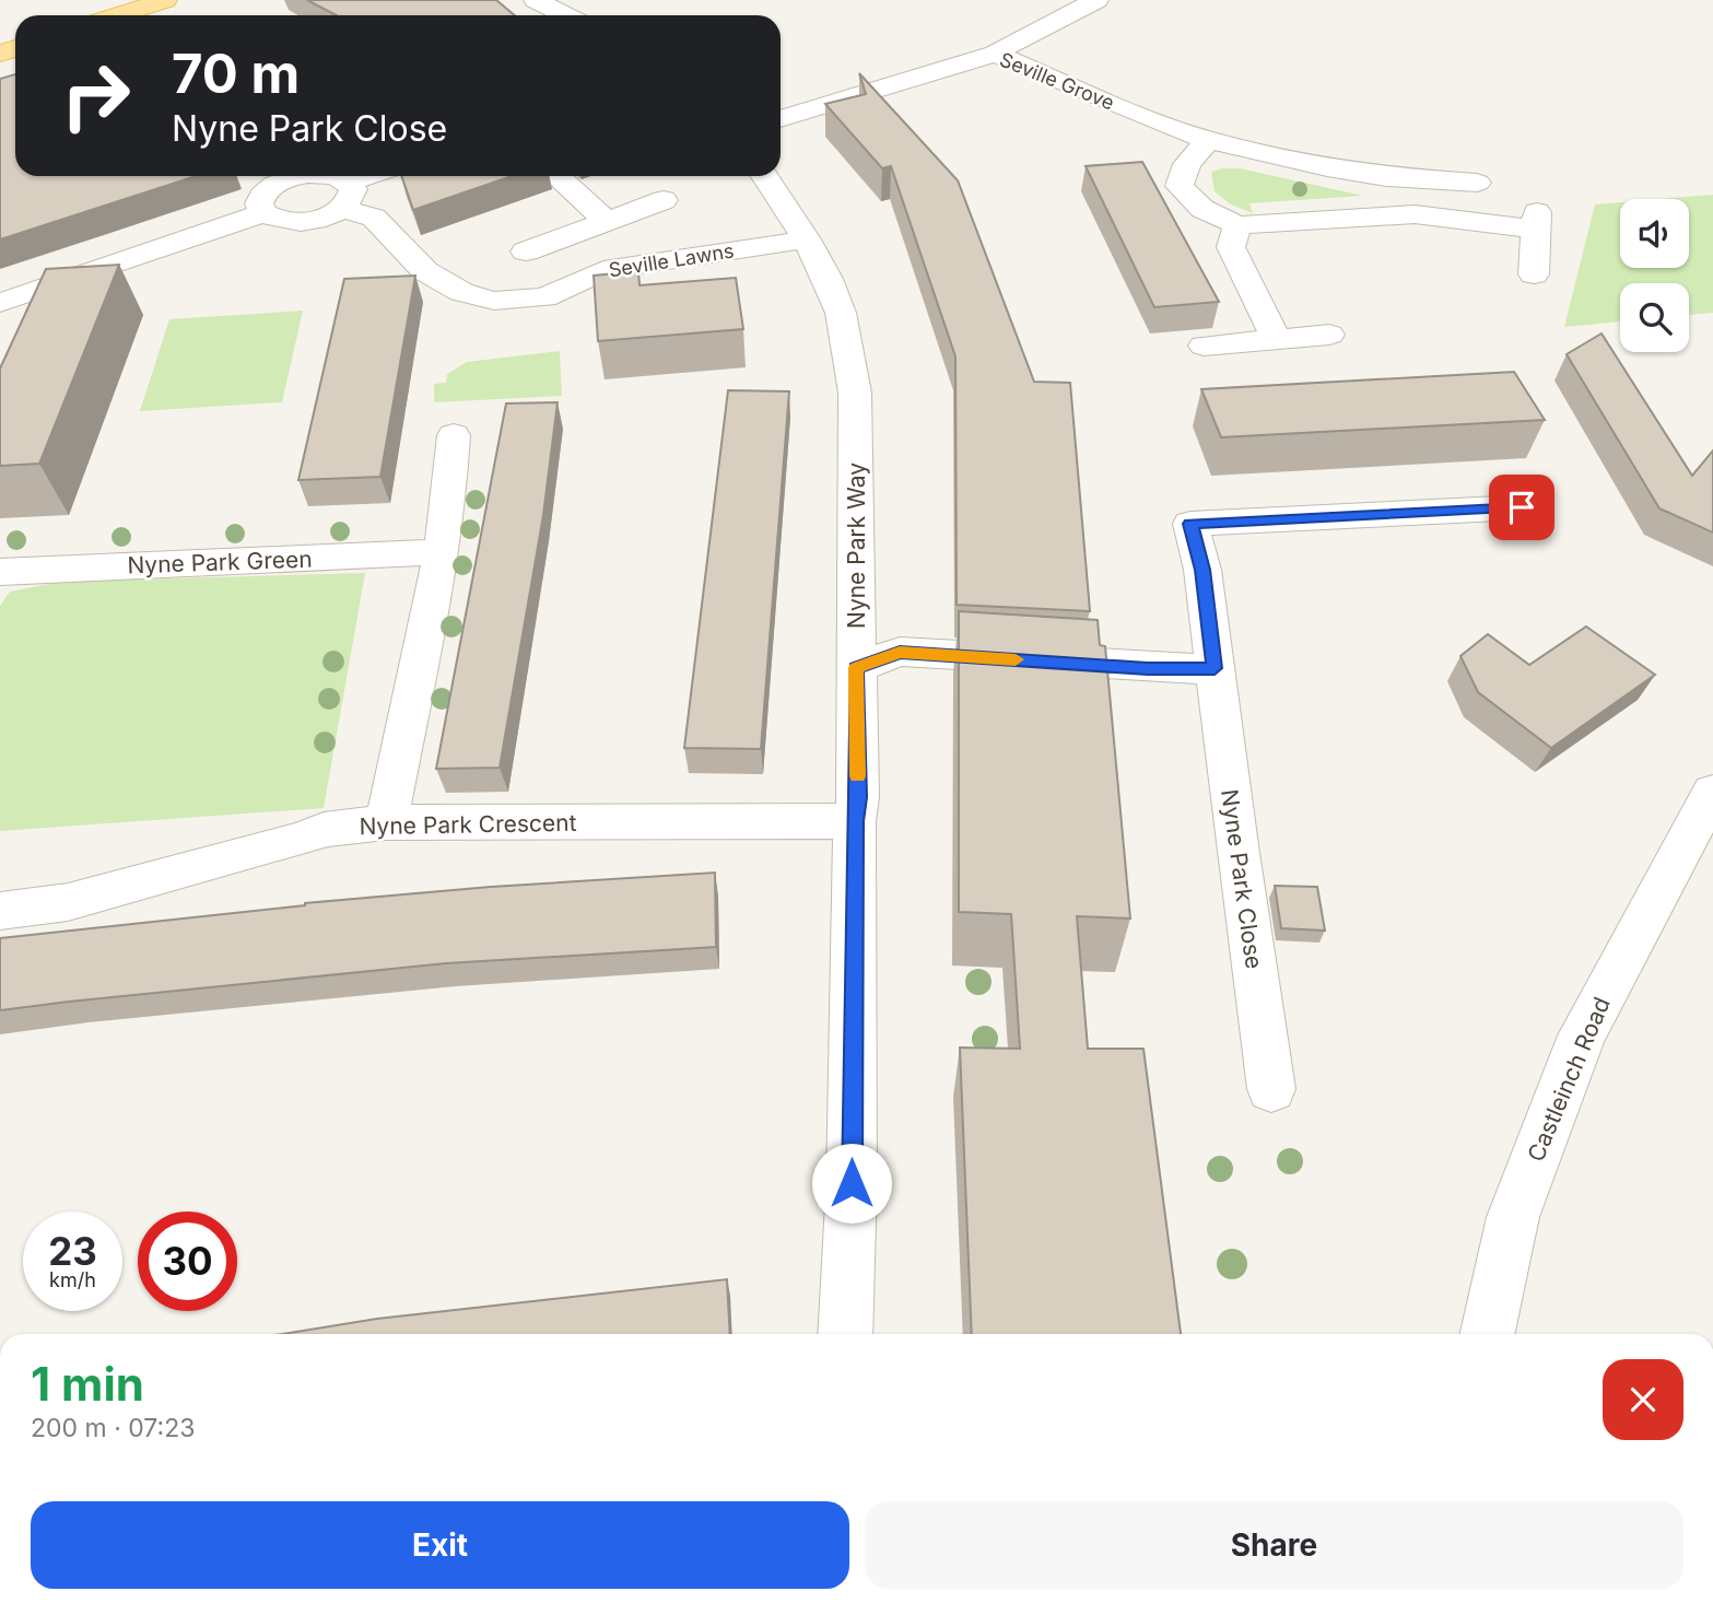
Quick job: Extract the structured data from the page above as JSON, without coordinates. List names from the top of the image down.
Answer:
{
  "streets": {
    "street": [
      "Seville Grove",
      "Seville Lawns",
      "Nyne Park Way",
      "Nyne Park Green",
      "Nyne Park Crescent",
      "Nyne Park Close",
      "Castleinch Road"
    ]
  },
  "crossings": [
    ["Seville Lawns", "Nyne Park Way"],
    ["Nyne Park Way", "Nyne Park Crescent"]
  ],
  "page": {
    "turn": ["70 m", "Nyne Park Close"],
    "speed": "23 km/h",
    "limit": "30",
    "heading": ["1 min", "200 m · 07:23"],
    "buttons": ["Exit", "Share"]
  }
}
